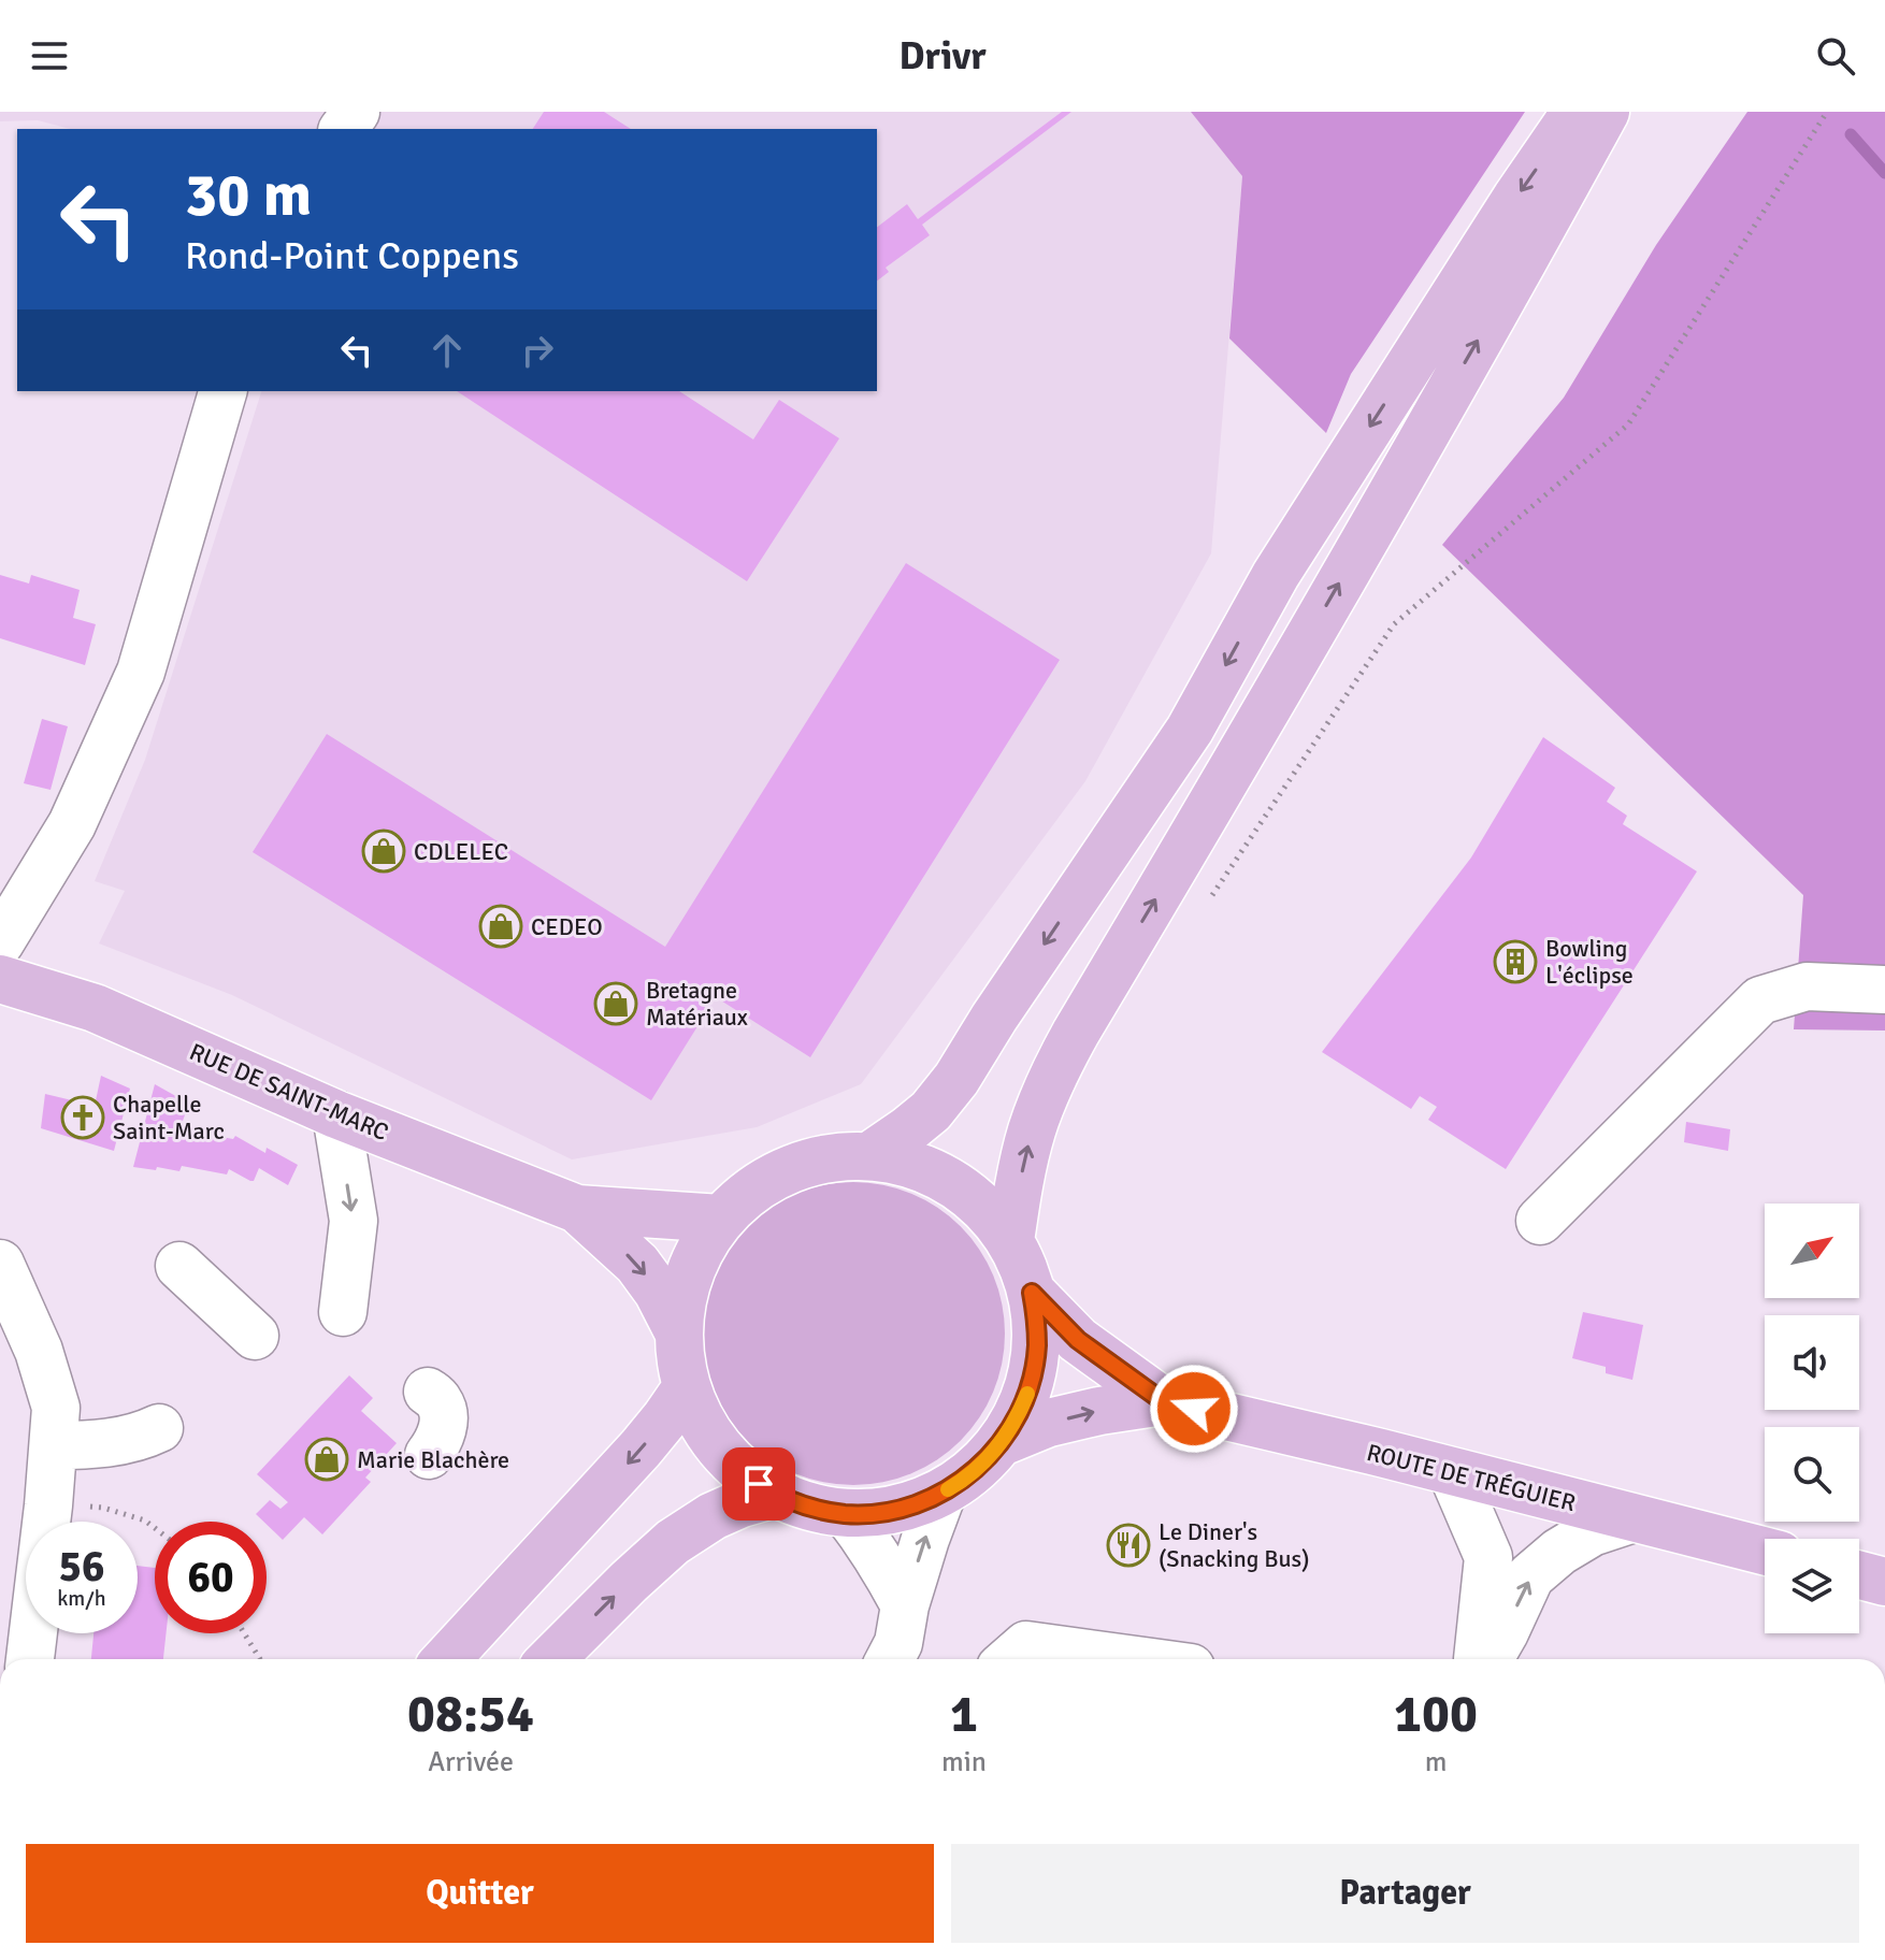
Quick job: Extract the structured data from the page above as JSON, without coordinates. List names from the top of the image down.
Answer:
{
  "streets": {
    "main road": ["RUE DE SAINT-MARC", "ROUTE DE TRÉGUIER"]
  },
  "places": {
    "shop": [
      "CDLELEC",
      "CEDEO",
      "Bretagne Matériaux",
      "Marie Blachère"
    ],
    "building": ["Bowling L'éclipse"],
    "church": ["Chapelle Saint-Marc"],
    "restaurant": ["Le Diner's (Snacking Bus)"]
  },
  "north": "top right",
  "page": {
    "header": "Drivr",
    "turn": ["30 m", "Rond-Point Coppens"],
    "speed": "56 km/h",
    "limit": "60",
    "eta": [
      "08:54",
      "Arrivée",
      "1",
      "min",
      "100",
      "m"
    ],
    "buttons": ["Quitter", "Partager"]
  }
}
